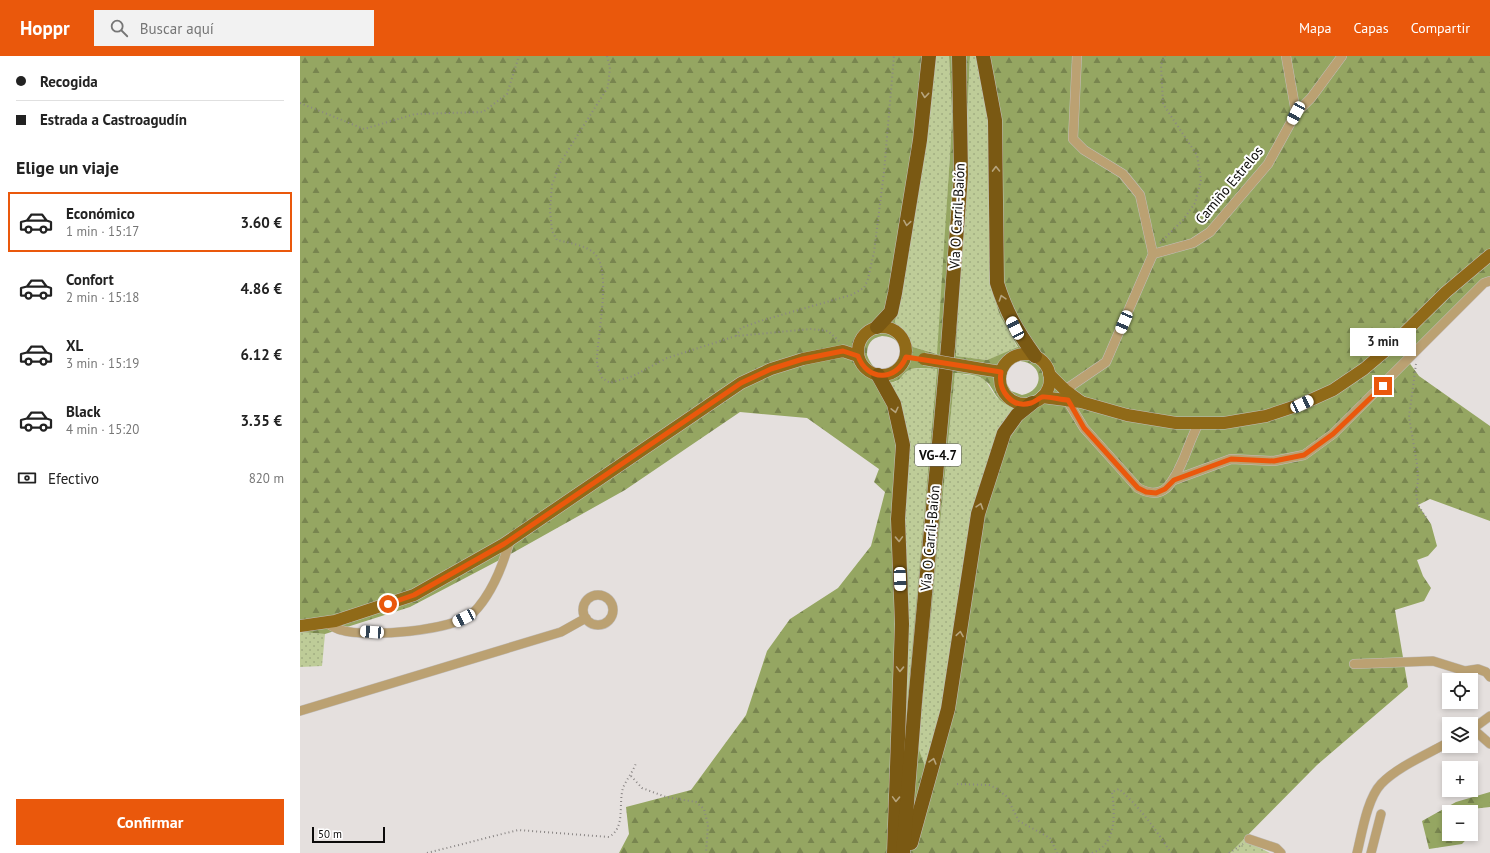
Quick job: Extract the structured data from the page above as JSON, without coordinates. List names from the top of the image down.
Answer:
{
  "streets": {
    "highway": ["Vía O Carril-Baión", "VG-4.7"],
    "street": ["Camiño Estrelos"]
  },
  "scale_bar": "50 m",
  "page": {
    "header": "Hoppr",
    "search": "Buscar aquí",
    "nav": ["Mapa", "Capas", "Compartir"],
    "banner": ["Recogida", "Estrada a Castroagudín"],
    "heading": "Elige un viaje",
    "list": [
      {
        "name": "Económico",
        "note": "1 min · 15:17",
        "value": "3.60 €"
      },
      {
        "name": "Confort",
        "note": "2 min · 15:18",
        "value": "4.86 €"
      },
      {
        "name": "XL",
        "note": "3 min · 15:19",
        "value": "6.12 €"
      },
      {
        "name": "Black",
        "note": "4 min · 15:20",
        "value": "3.35 €"
      }
    ],
    "bubble": "3 min",
    "pay": ["Efectivo", "820 m"],
    "map_buttons": ["+", "−"],
    "buttons": "Confirmar",
    "scale": "50 m"
  }
}
